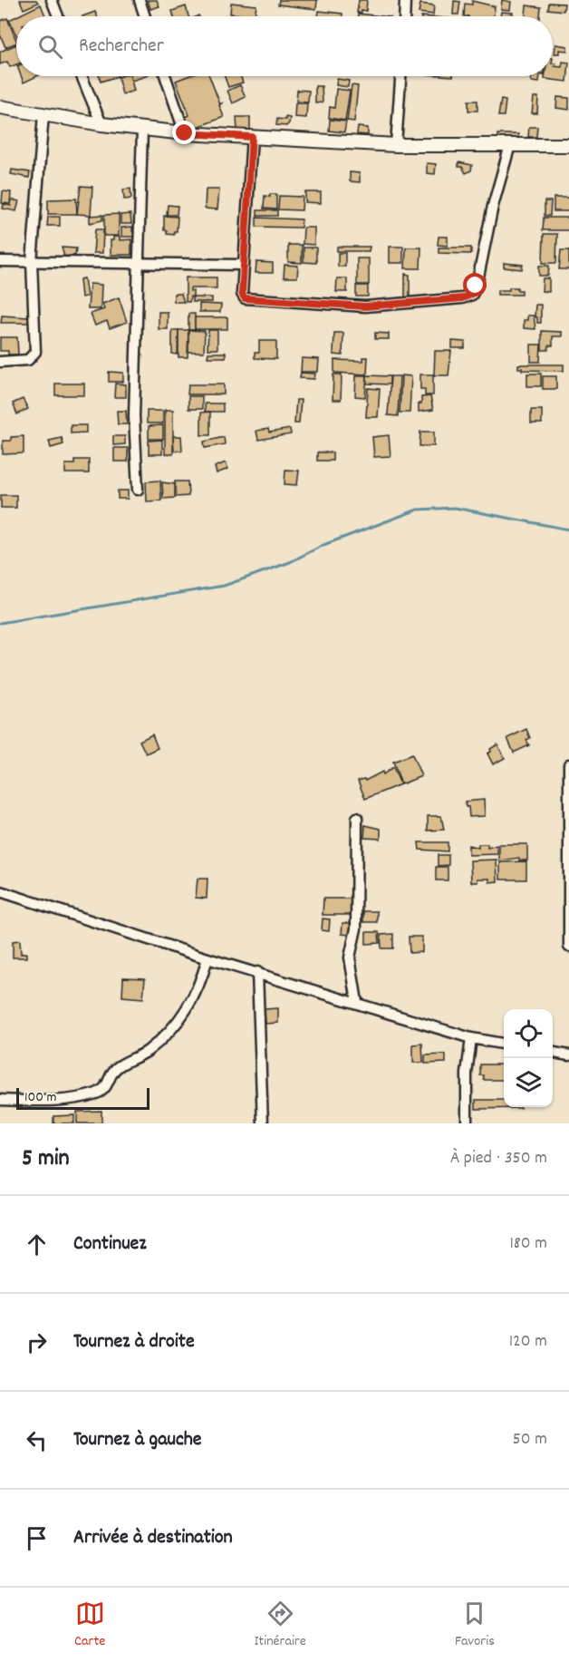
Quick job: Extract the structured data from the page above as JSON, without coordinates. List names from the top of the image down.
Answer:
{
  "scale_bar": "100 m",
  "page": {
    "search": "Rechercher",
    "scale": "100 m",
    "heading": ["5 min", "À pied · 350 m"],
    "list": [
      ["Continuez", "180 m"],
      ["Tournez à droite", "120 m"],
      ["Tournez à gauche", "50 m"],
      "Arrivée à destination"
    ],
    "nav": ["Carte", "Itinéraire", "Favoris"]
  }
}
